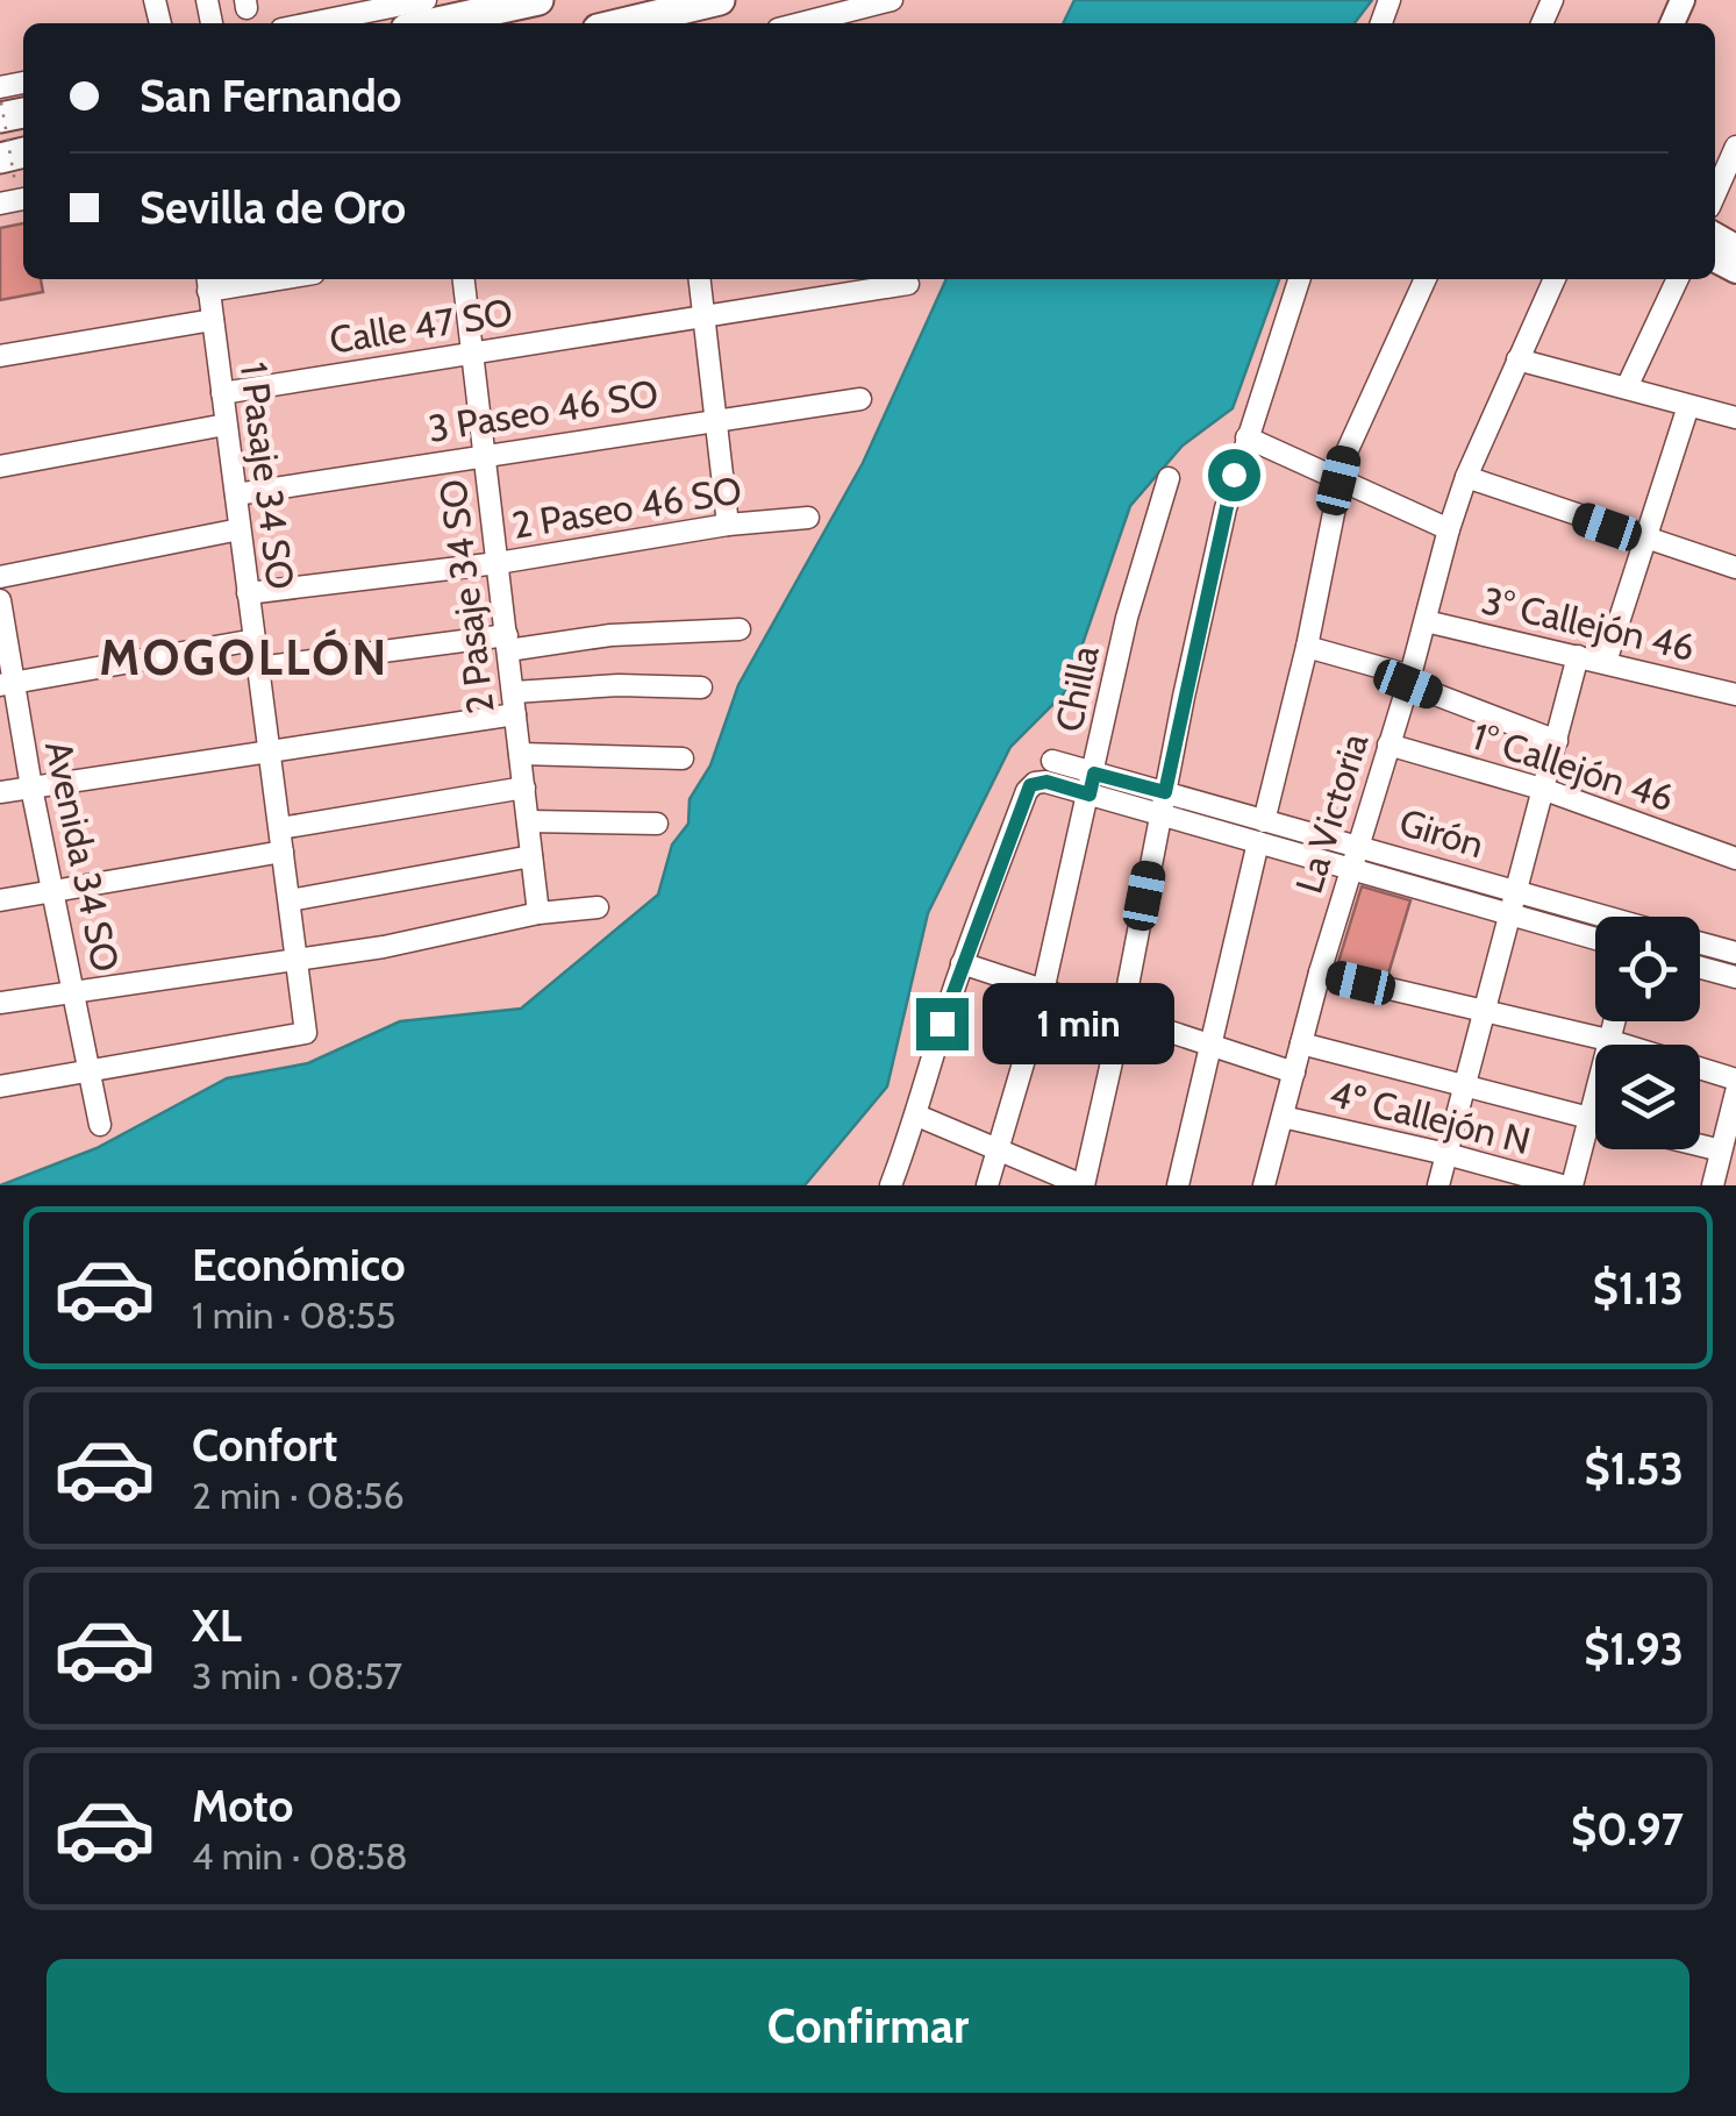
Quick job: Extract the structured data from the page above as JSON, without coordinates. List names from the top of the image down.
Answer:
{
  "streets": {
    "street": [
      "Calle 47 SO",
      "3 Paseo 46 SO",
      "1 Pasaje 34 SO",
      "2 Paseo 46 SO",
      "2 Pasaje 34 SO",
      "3° Callejón 46",
      "Chilla",
      "1° Callejón 46",
      "La Victoria",
      "Girón",
      "Avenida 34 SO",
      "4º Callejón N"
    ]
  },
  "crossings": [
    ["Calle 47 SO", "1 Pasaje 34 SO"],
    ["Calle 47 SO", "2 Pasaje 34 SO"],
    ["3 Paseo 46 SO", "1 Pasaje 34 SO"],
    ["3 Paseo 46 SO", "2 Pasaje 34 SO"],
    ["1 Pasaje 34 SO", "2 Paseo 46 SO"],
    ["1 Pasaje 34 SO", "Avenida 34 SO"],
    ["2 Paseo 46 SO", "2 Pasaje 34 SO"],
    ["3° Callejón 46", "La Victoria"],
    ["Chilla", "Girón"],
    ["1° Callejón 46", "La Victoria"],
    ["La Victoria", "Girón"],
    ["La Victoria", "4º Callejón N"]
  ],
  "districts": ["MOGOLLÓN"],
  "page": {
    "banner": ["San Fernando", "Sevilla de Oro"],
    "bubble": "1 min",
    "list": [
      {
        "name": "Económico",
        "note": "1 min · 08:55",
        "value": "$1.13"
      },
      {
        "name": "Confort",
        "note": "2 min · 08:56",
        "value": "$1.53"
      },
      {
        "name": "XL",
        "note": "3 min · 08:57",
        "value": "$1.93"
      },
      {
        "name": "Moto",
        "note": "4 min · 08:58",
        "value": "$0.97"
      }
    ],
    "buttons": "Confirmar"
  }
}
